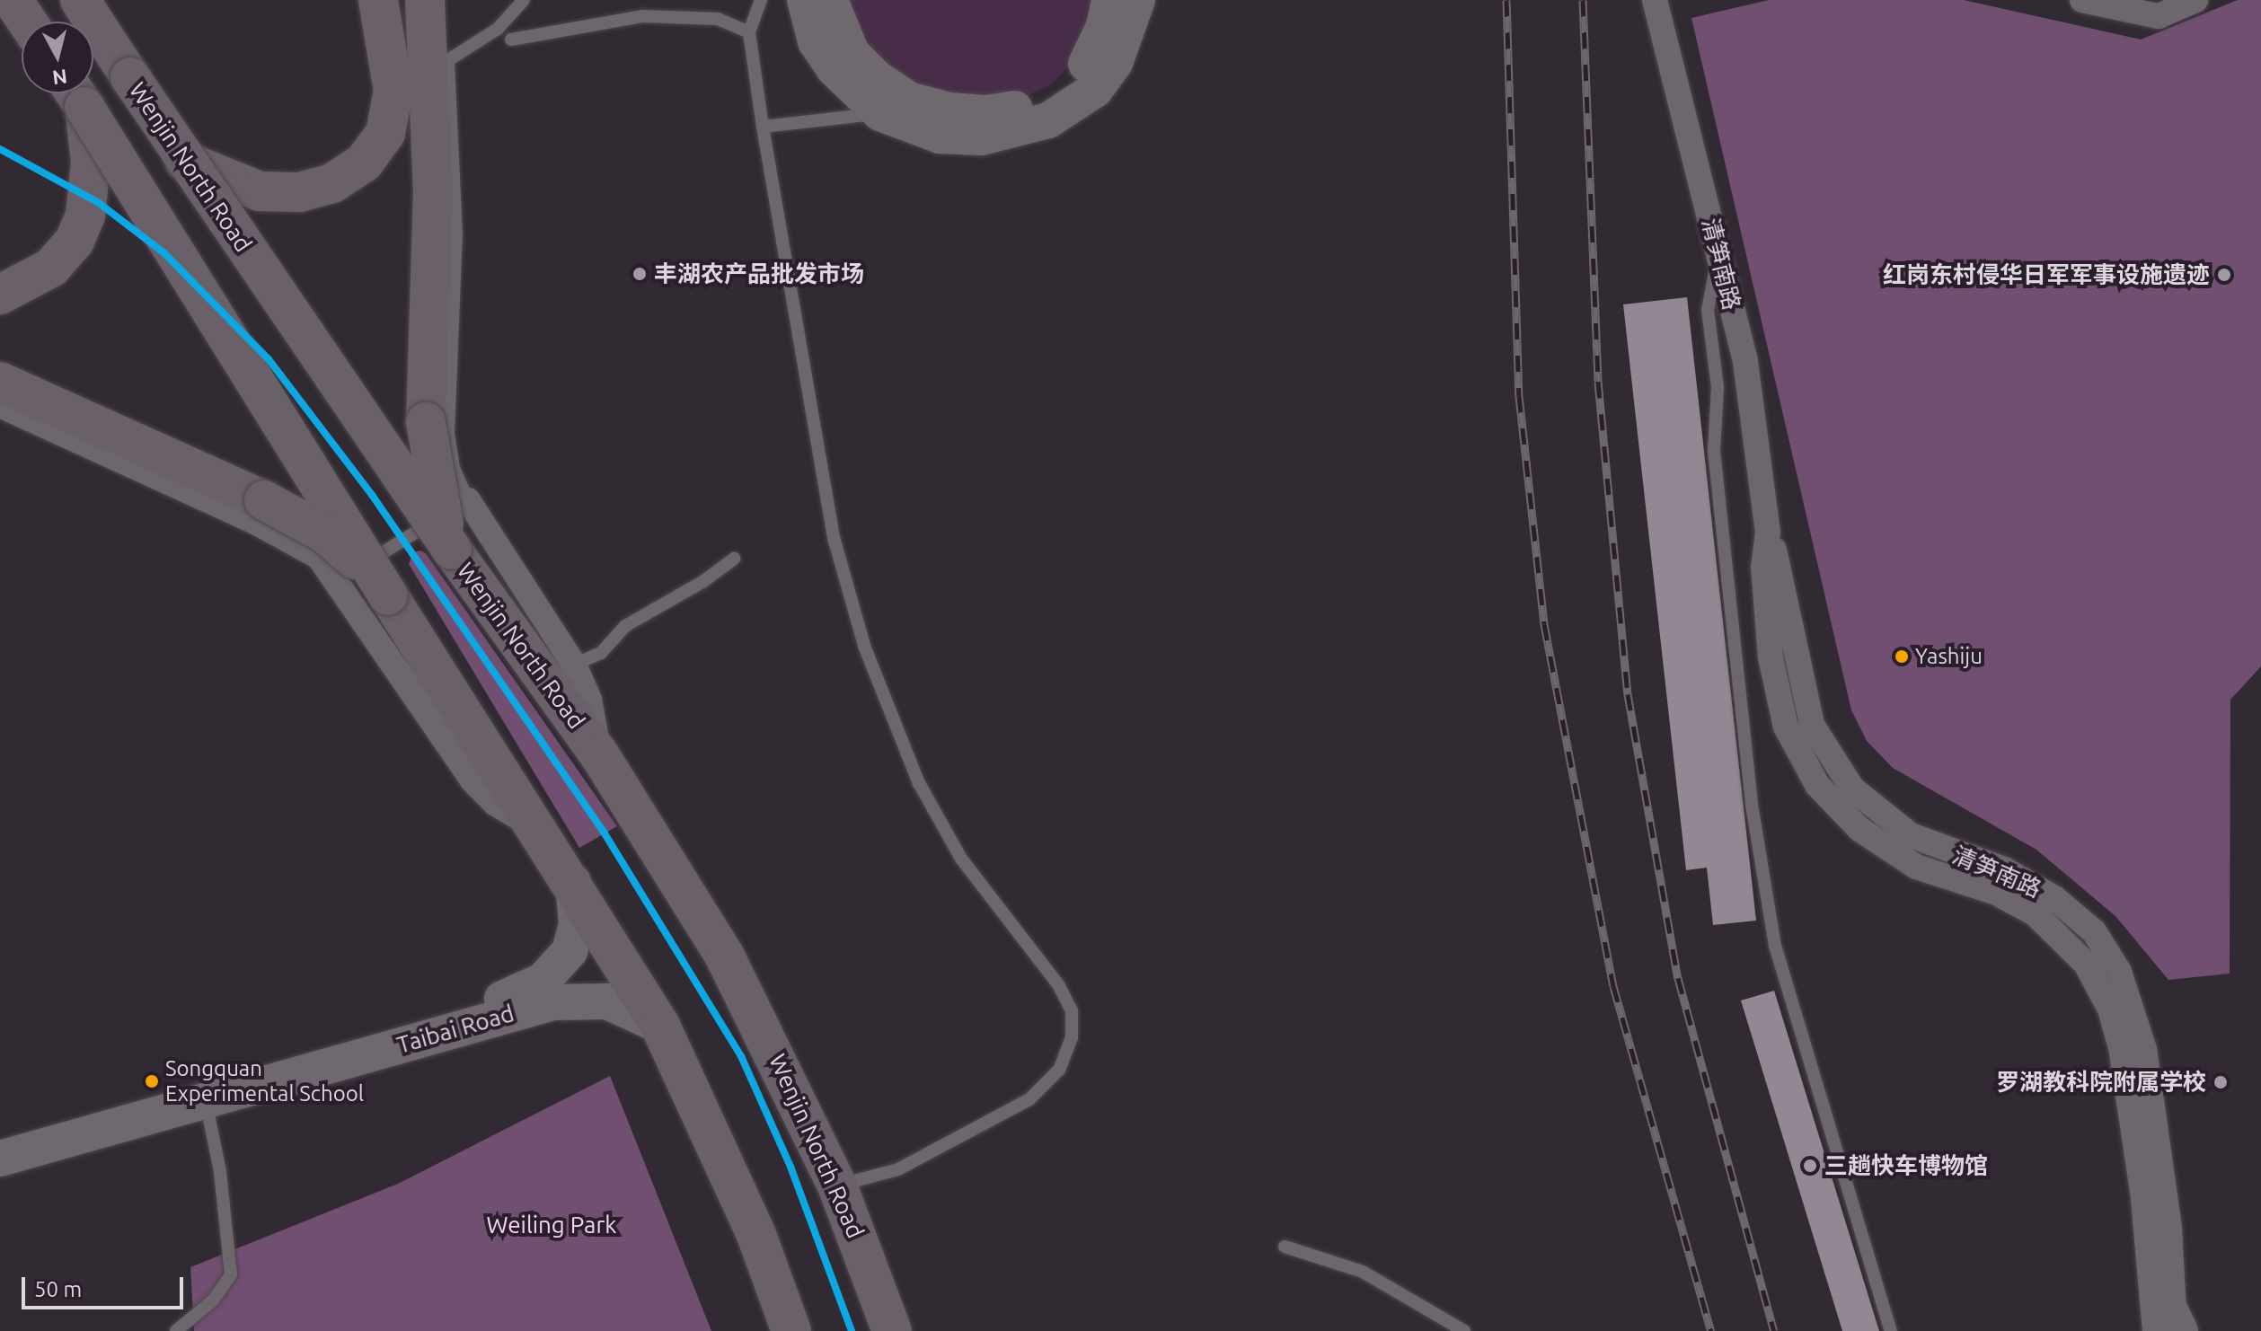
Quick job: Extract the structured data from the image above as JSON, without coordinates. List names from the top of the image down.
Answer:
{
  "streets": {
    "highway": ["Wenjin North Road"],
    "main road": ["Taibai Road"],
    "street": ["清笋南路"]
  },
  "parks": ["Weiling Park"],
  "places": [
    "丰湖农产品批发市场",
    "红岗东村侵华日军军事设施遗迹",
    "Yashiju",
    "Songquan Experimental School",
    "罗湖教科院附属学校",
    "三趟快车博物馆"
  ],
  "scale_bar": "50 m",
  "north": "bottom"
}
